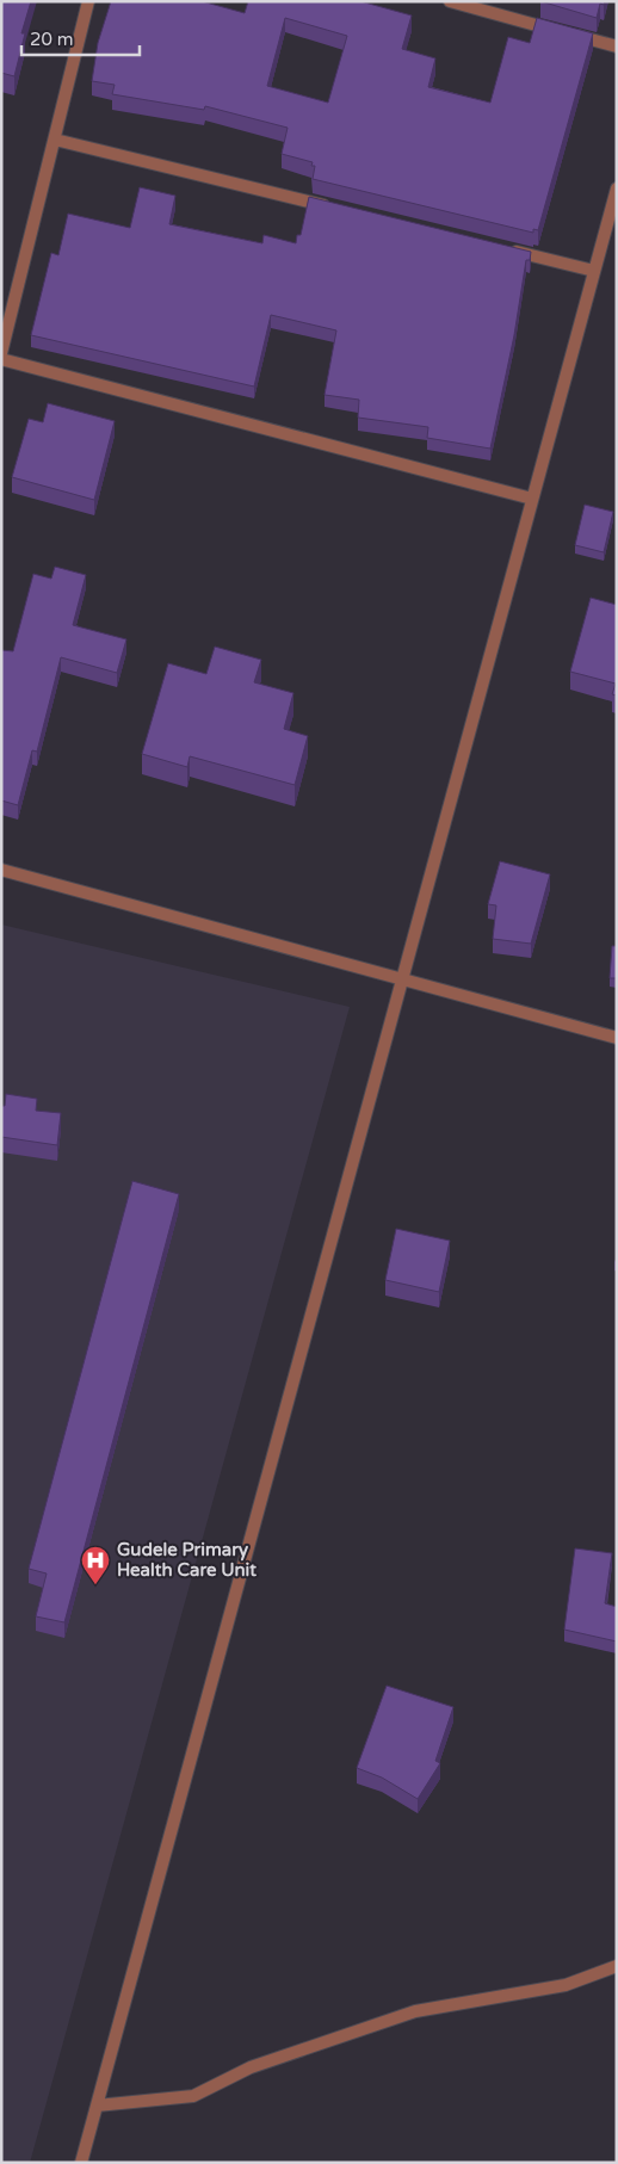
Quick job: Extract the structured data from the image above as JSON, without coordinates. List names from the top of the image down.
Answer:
{
  "places": {
    "hospital": ["Gudele Primary Health Care Unit"]
  },
  "scale_bar": "20 m"
}
